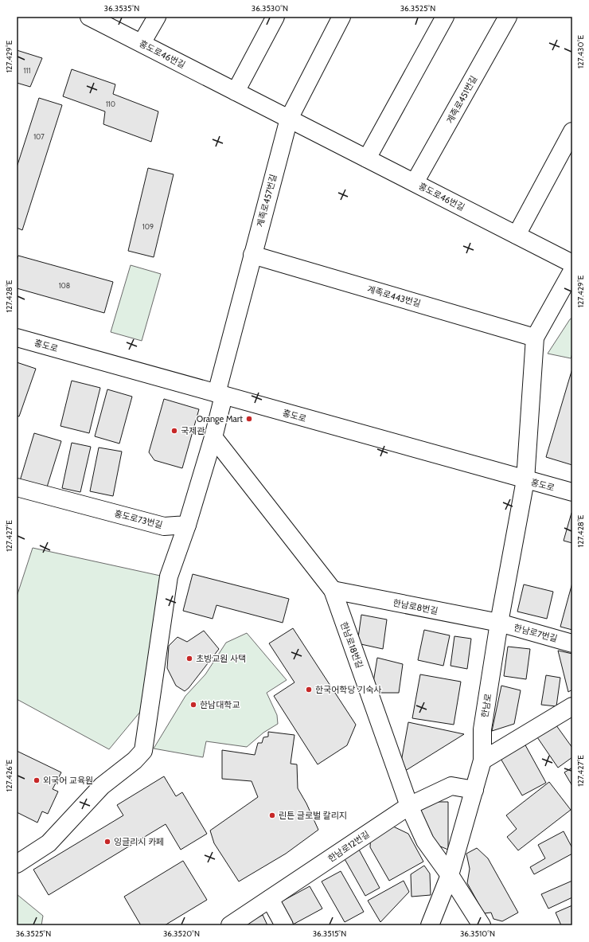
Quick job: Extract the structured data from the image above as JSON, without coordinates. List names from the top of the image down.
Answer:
{
  "streets": {
    "street": [
      "홍도로46번길",
      "계족로451번길",
      "계족로457번길",
      "계족로443번길",
      "홍도로",
      "홍도로73번길",
      "한남로8번길",
      "한남로7번길",
      "한남로18번길",
      "한남로",
      "한남로12번길"
    ]
  },
  "crossings": [
    ["홍도로46번길", "계족로451번길"],
    ["홍도로46번길", "계족로457번길"],
    ["계족로457번길", "계족로443번길"],
    ["계족로457번길", "홍도로"],
    ["홍도로", "한남로"],
    ["한남로8번길", "한남로7번길"],
    ["한남로8번길", "한남로18번길"],
    ["한남로8번길", "한남로"],
    ["한남로7번길", "한남로"],
    ["한남로18번길", "한남로"],
    ["한남로18번길", "한남로12번길"],
    ["한남로", "한남로12번길"]
  ],
  "places": [
    "Orange Mart",
    "국제관",
    "초빙교원 사택",
    "한국어학당 기숙사",
    "한남대학교",
    "외국어 교육원",
    "린튼 글로벌 칼리지",
    "잉글리시 카페"
  ],
  "house_numbers": [
    "111",
    "110",
    "107",
    "109",
    "108"
  ],
  "coordinates": [
    "36.3535°N",
    "36.3530°N",
    "36.3525°N",
    "127.430°E",
    "127.429°E",
    "127.428°E",
    "127.427°E",
    "127.426°E",
    "36.3520°N",
    "36.3515°N",
    "36.3510°N"
  ]
}
